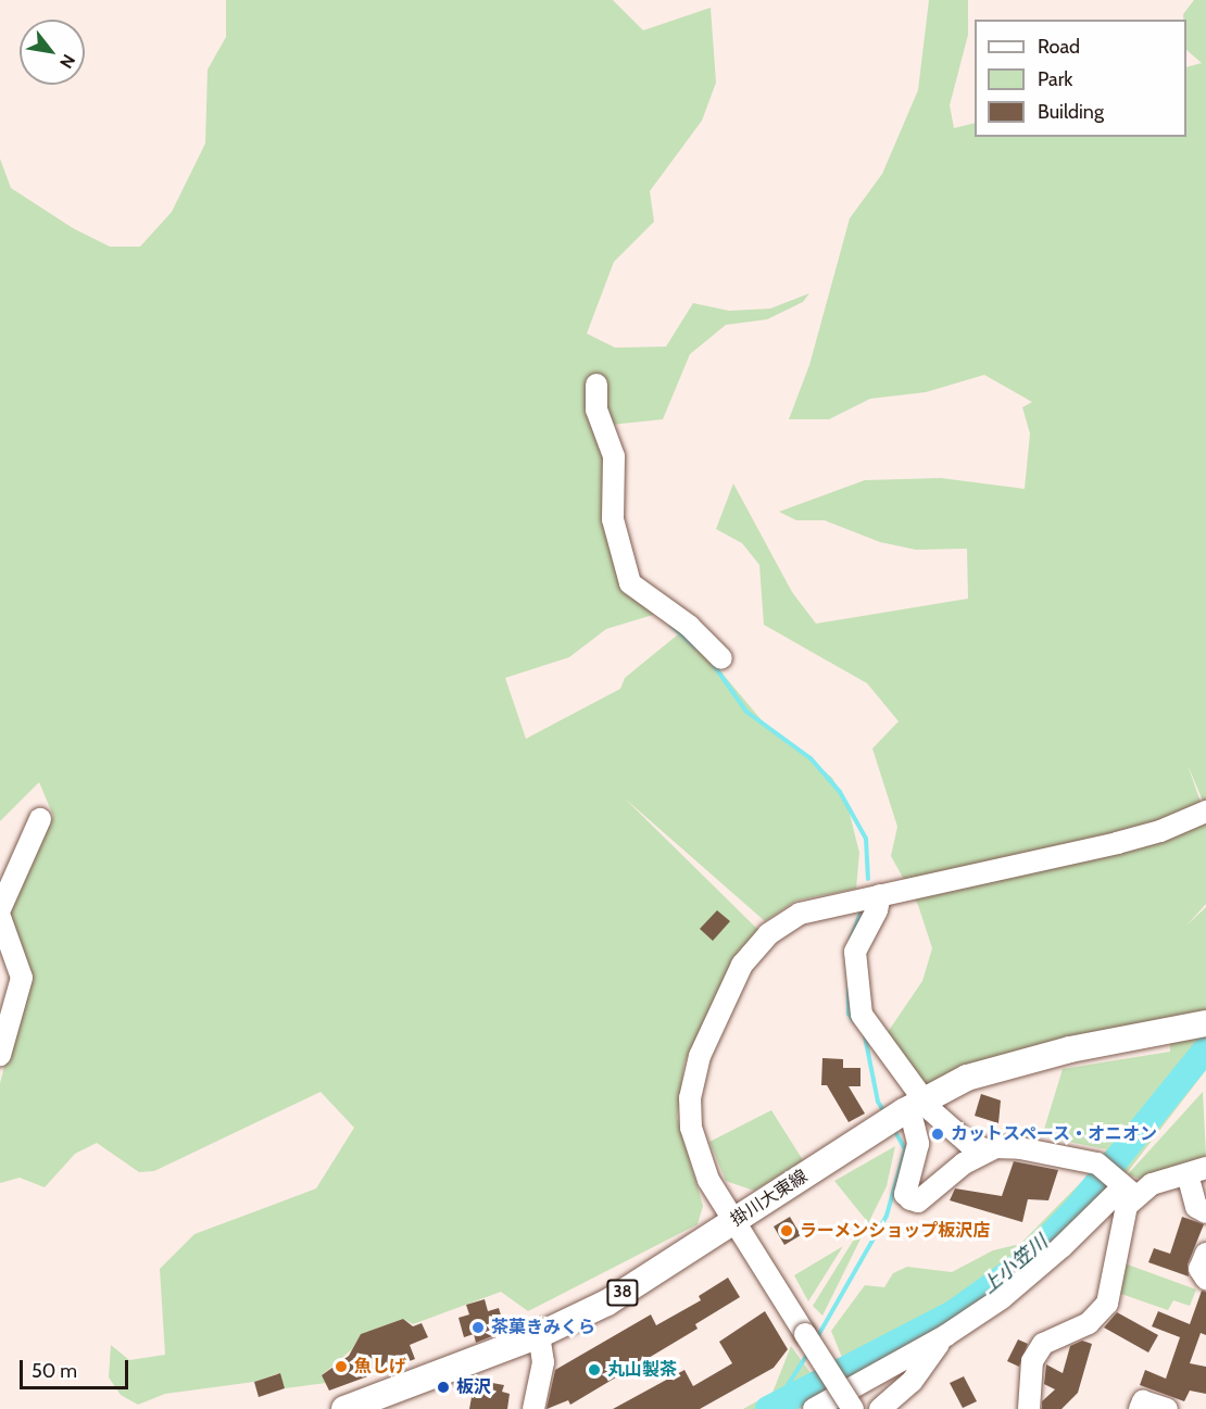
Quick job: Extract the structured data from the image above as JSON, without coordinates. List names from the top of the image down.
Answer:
{
  "streets": {
    "main road": ["掛川大東線", "38"]
  },
  "water": ["上小笠川"],
  "places": [
    "カットスペース・オニオン",
    "ラーメンショップ板沢店",
    "茶菓きみくら",
    "魚しげ",
    "丸山製茶",
    "板沢"
  ],
  "legend": ["Road", "Park", "Building"],
  "scale_bar": "50 m",
  "north": "bottom right"
}
